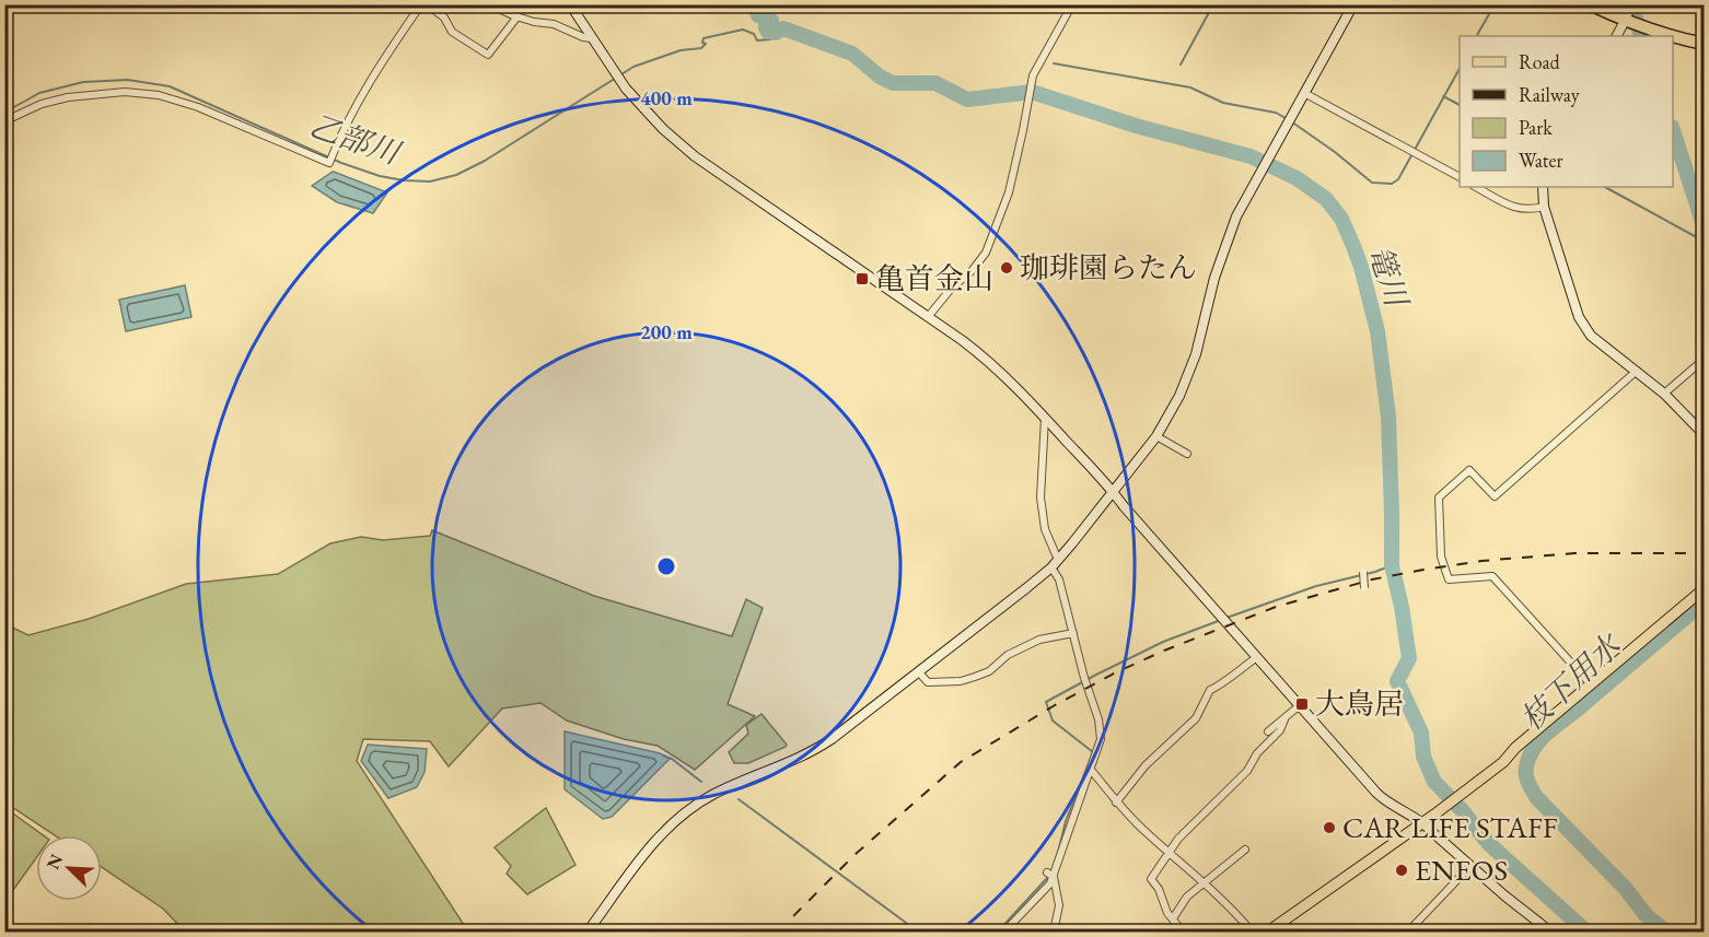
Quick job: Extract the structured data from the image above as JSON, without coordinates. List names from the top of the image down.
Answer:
{
  "water": ["乙部川", "篭川", "枝下用水"],
  "places": {
    "other": ["珈琲園らたん", "CAR LIFE STAFF", "ENEOS"],
    "transit": ["亀首金山", "大鳥居"]
  },
  "legend": [
    "Road",
    "Railway",
    "Park",
    "Water"
  ],
  "north": "top left",
  "rings": ["400 m", "200 m"]
}
